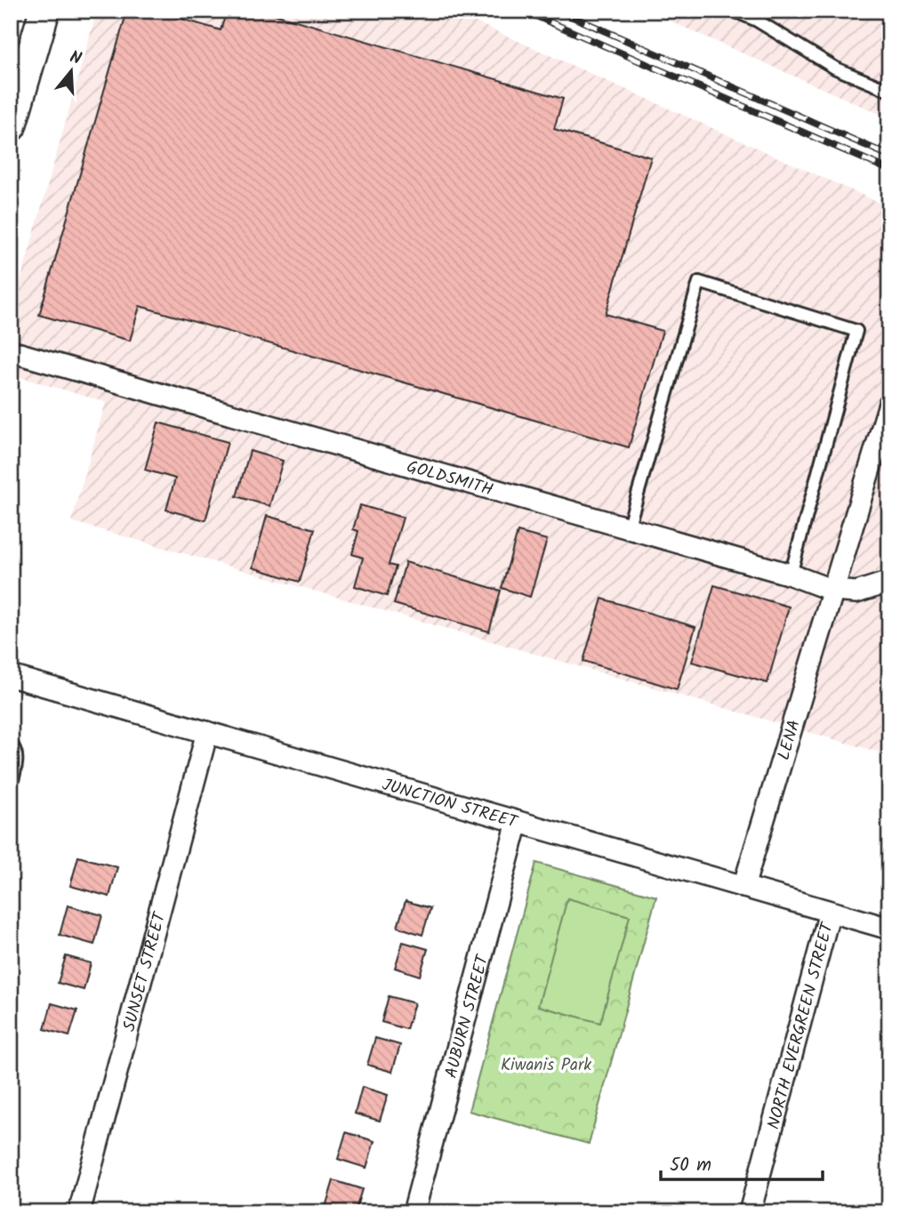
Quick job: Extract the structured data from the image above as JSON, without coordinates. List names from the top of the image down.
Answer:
{
  "streets": {
    "street": [
      "GOLDSMITH",
      "LENA",
      "JUNCTION STREET",
      "SUNSET STREET",
      "AUBURN STREET",
      "NORTH EVERGREEN STREET"
    ]
  },
  "crossings": [
    ["GOLDSMITH", "LENA"],
    ["LENA", "JUNCTION STREET"],
    ["JUNCTION STREET", "SUNSET STREET"],
    ["JUNCTION STREET", "AUBURN STREET"],
    ["JUNCTION STREET", "NORTH EVERGREEN STREET"]
  ],
  "parks": ["Kiwanis Park"],
  "scale_bar": "50 m",
  "north": "top"
}
